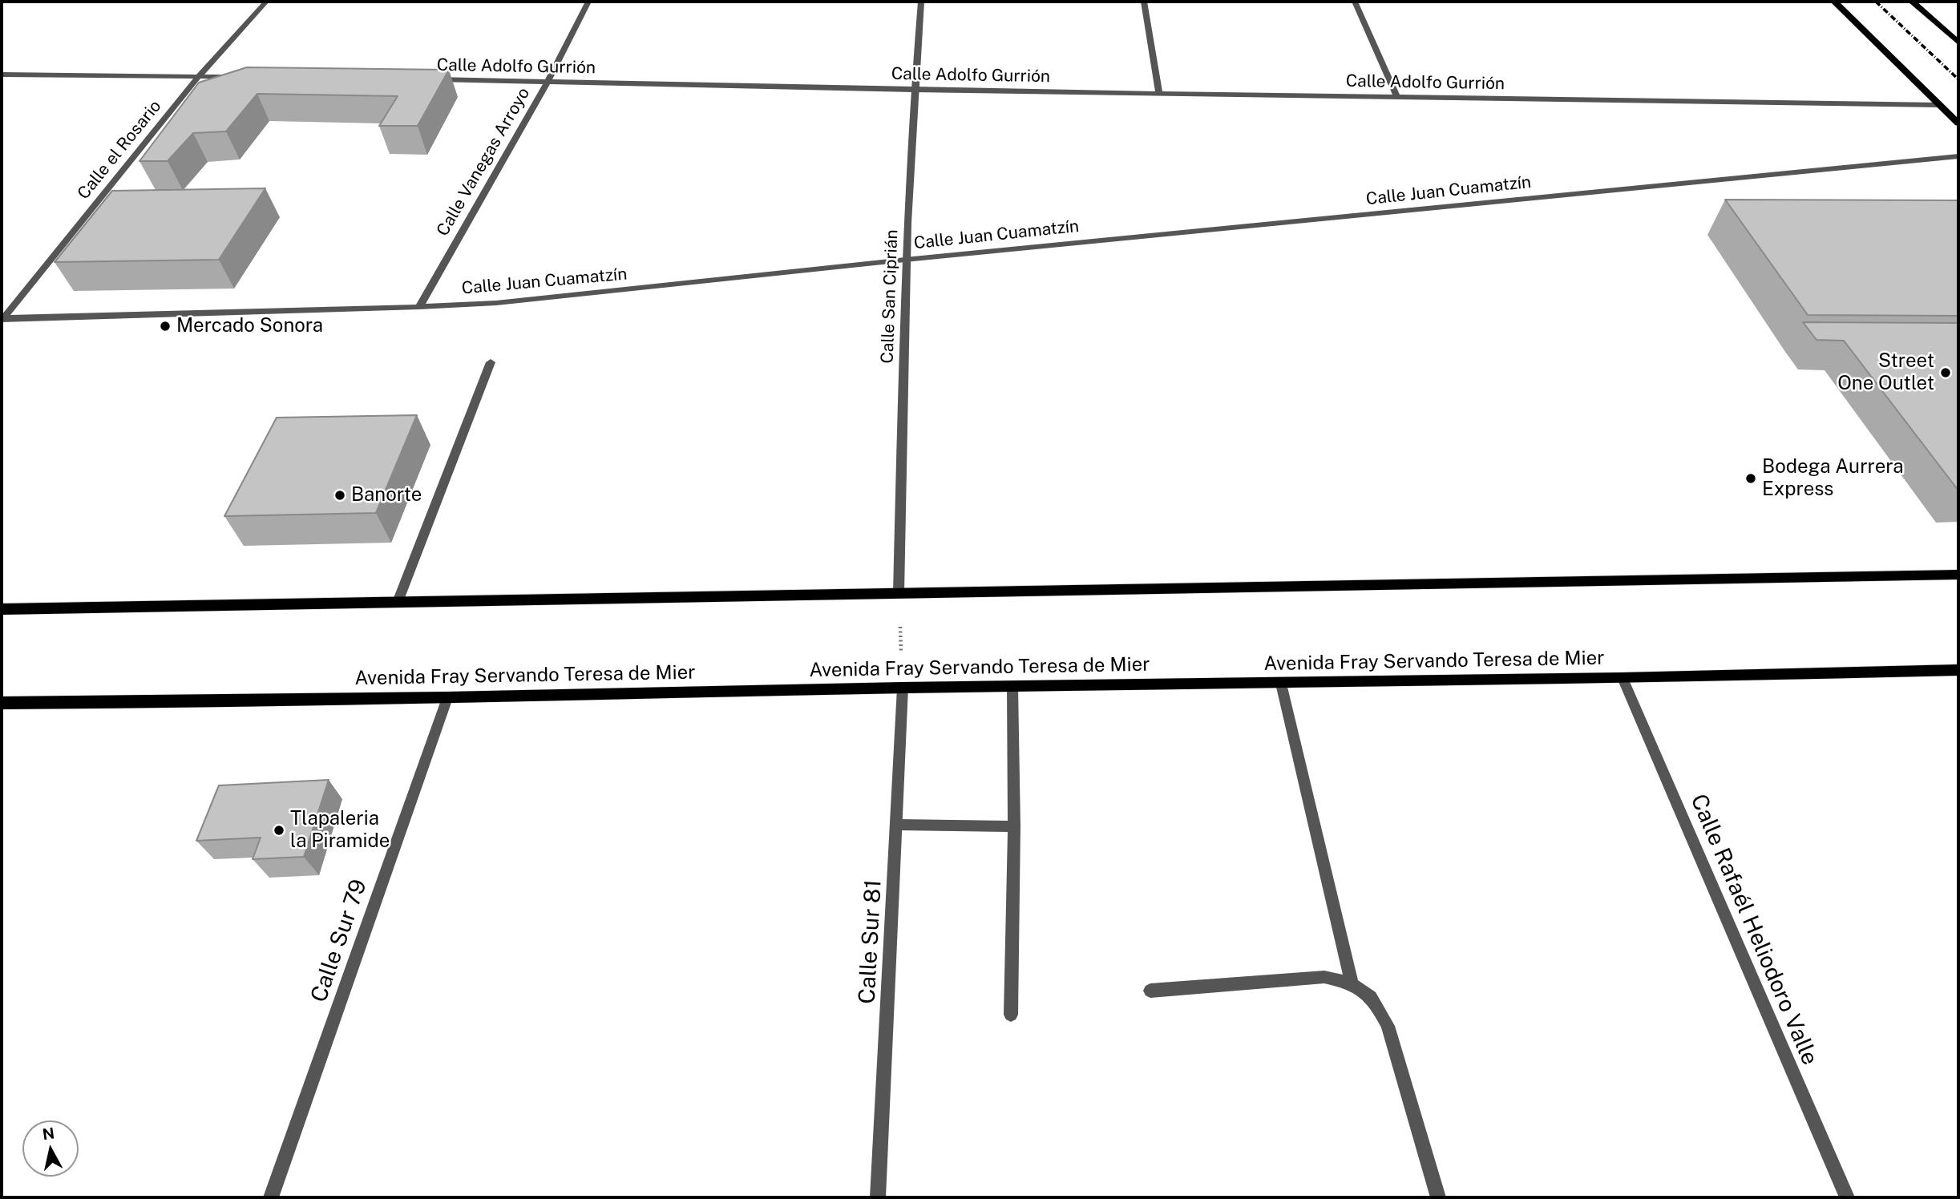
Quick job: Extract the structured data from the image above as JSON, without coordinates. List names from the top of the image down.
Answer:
{
  "streets": {
    "main road": ["Avenida Fray Servando Teresa de Mier"],
    "street": [
      "Calle Adolfo Gurrión",
      "Calle el Rosario",
      "Calle Vanegas Arroyo",
      "Calle Juan Cuamatzín",
      "Calle San Ciprián",
      "Calle Rafaél Heliodoro Valle",
      "Calle Sur 79",
      "Calle Sur 81"
    ]
  },
  "crossings": [
    ["Calle Adolfo Gurrión", "Calle Vanegas Arroyo"],
    ["Calle Adolfo Gurrión", "Calle San Ciprián"],
    ["Calle el Rosario", "Calle Juan Cuamatzín"],
    ["Calle Vanegas Arroyo", "Calle Juan Cuamatzín"],
    ["Calle Juan Cuamatzín", "Calle San Ciprián"],
    ["Avenida Fray Servando Teresa de Mier", "Calle Rafaél Heliodoro Valle"],
    ["Avenida Fray Servando Teresa de Mier", "Calle Sur 79"],
    ["Avenida Fray Servando Teresa de Mier", "Calle Sur 81"]
  ],
  "places": [
    "Mercado Sonora",
    "Street One Outlet",
    "Bodega Aurrera Express",
    "Banorte",
    "Tlapaleria la Piramide"
  ],
  "north": "top"
}
